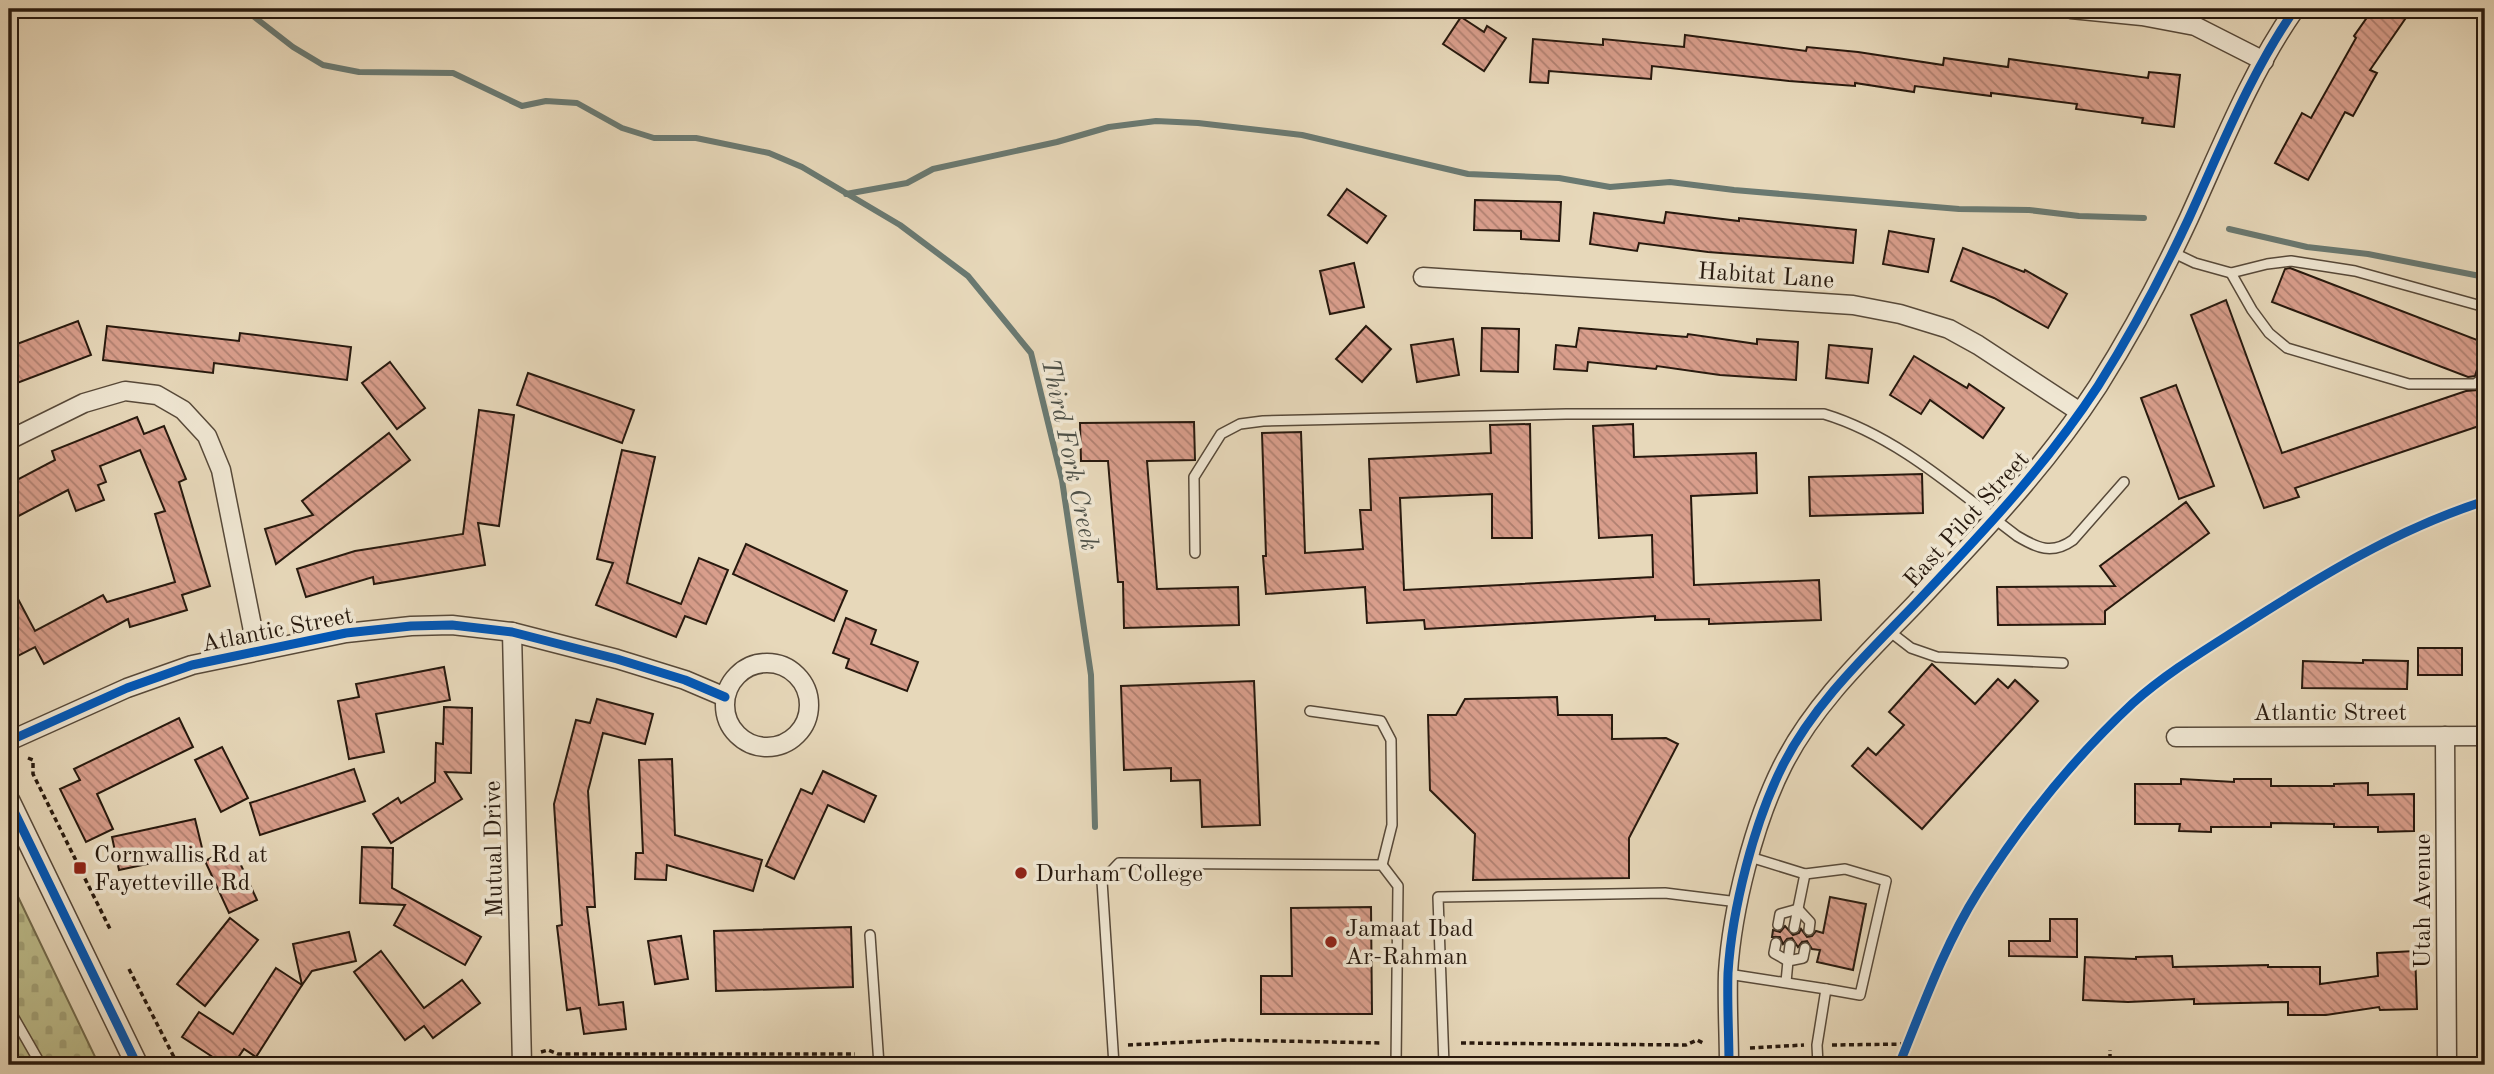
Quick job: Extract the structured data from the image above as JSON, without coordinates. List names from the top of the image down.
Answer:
{
  "streets": {
    "street": [
      "Habitat Lane",
      "East Pilot Street",
      "Atlantic Street",
      "Mutual Drive",
      "Utah Avenue"
    ]
  },
  "crossings": [
    ["Habitat Lane", "East Pilot Street"],
    ["Atlantic Street", "Mutual Drive"],
    ["Atlantic Street", "Utah Avenue"]
  ],
  "water": ["Third Fork Creek"],
  "places": {
    "transit": ["Cornwallis Rd at Fayetteville Rd"],
    "other": ["Durham College", "Jamaat Ibad Ar-Rahman"]
  }
}
